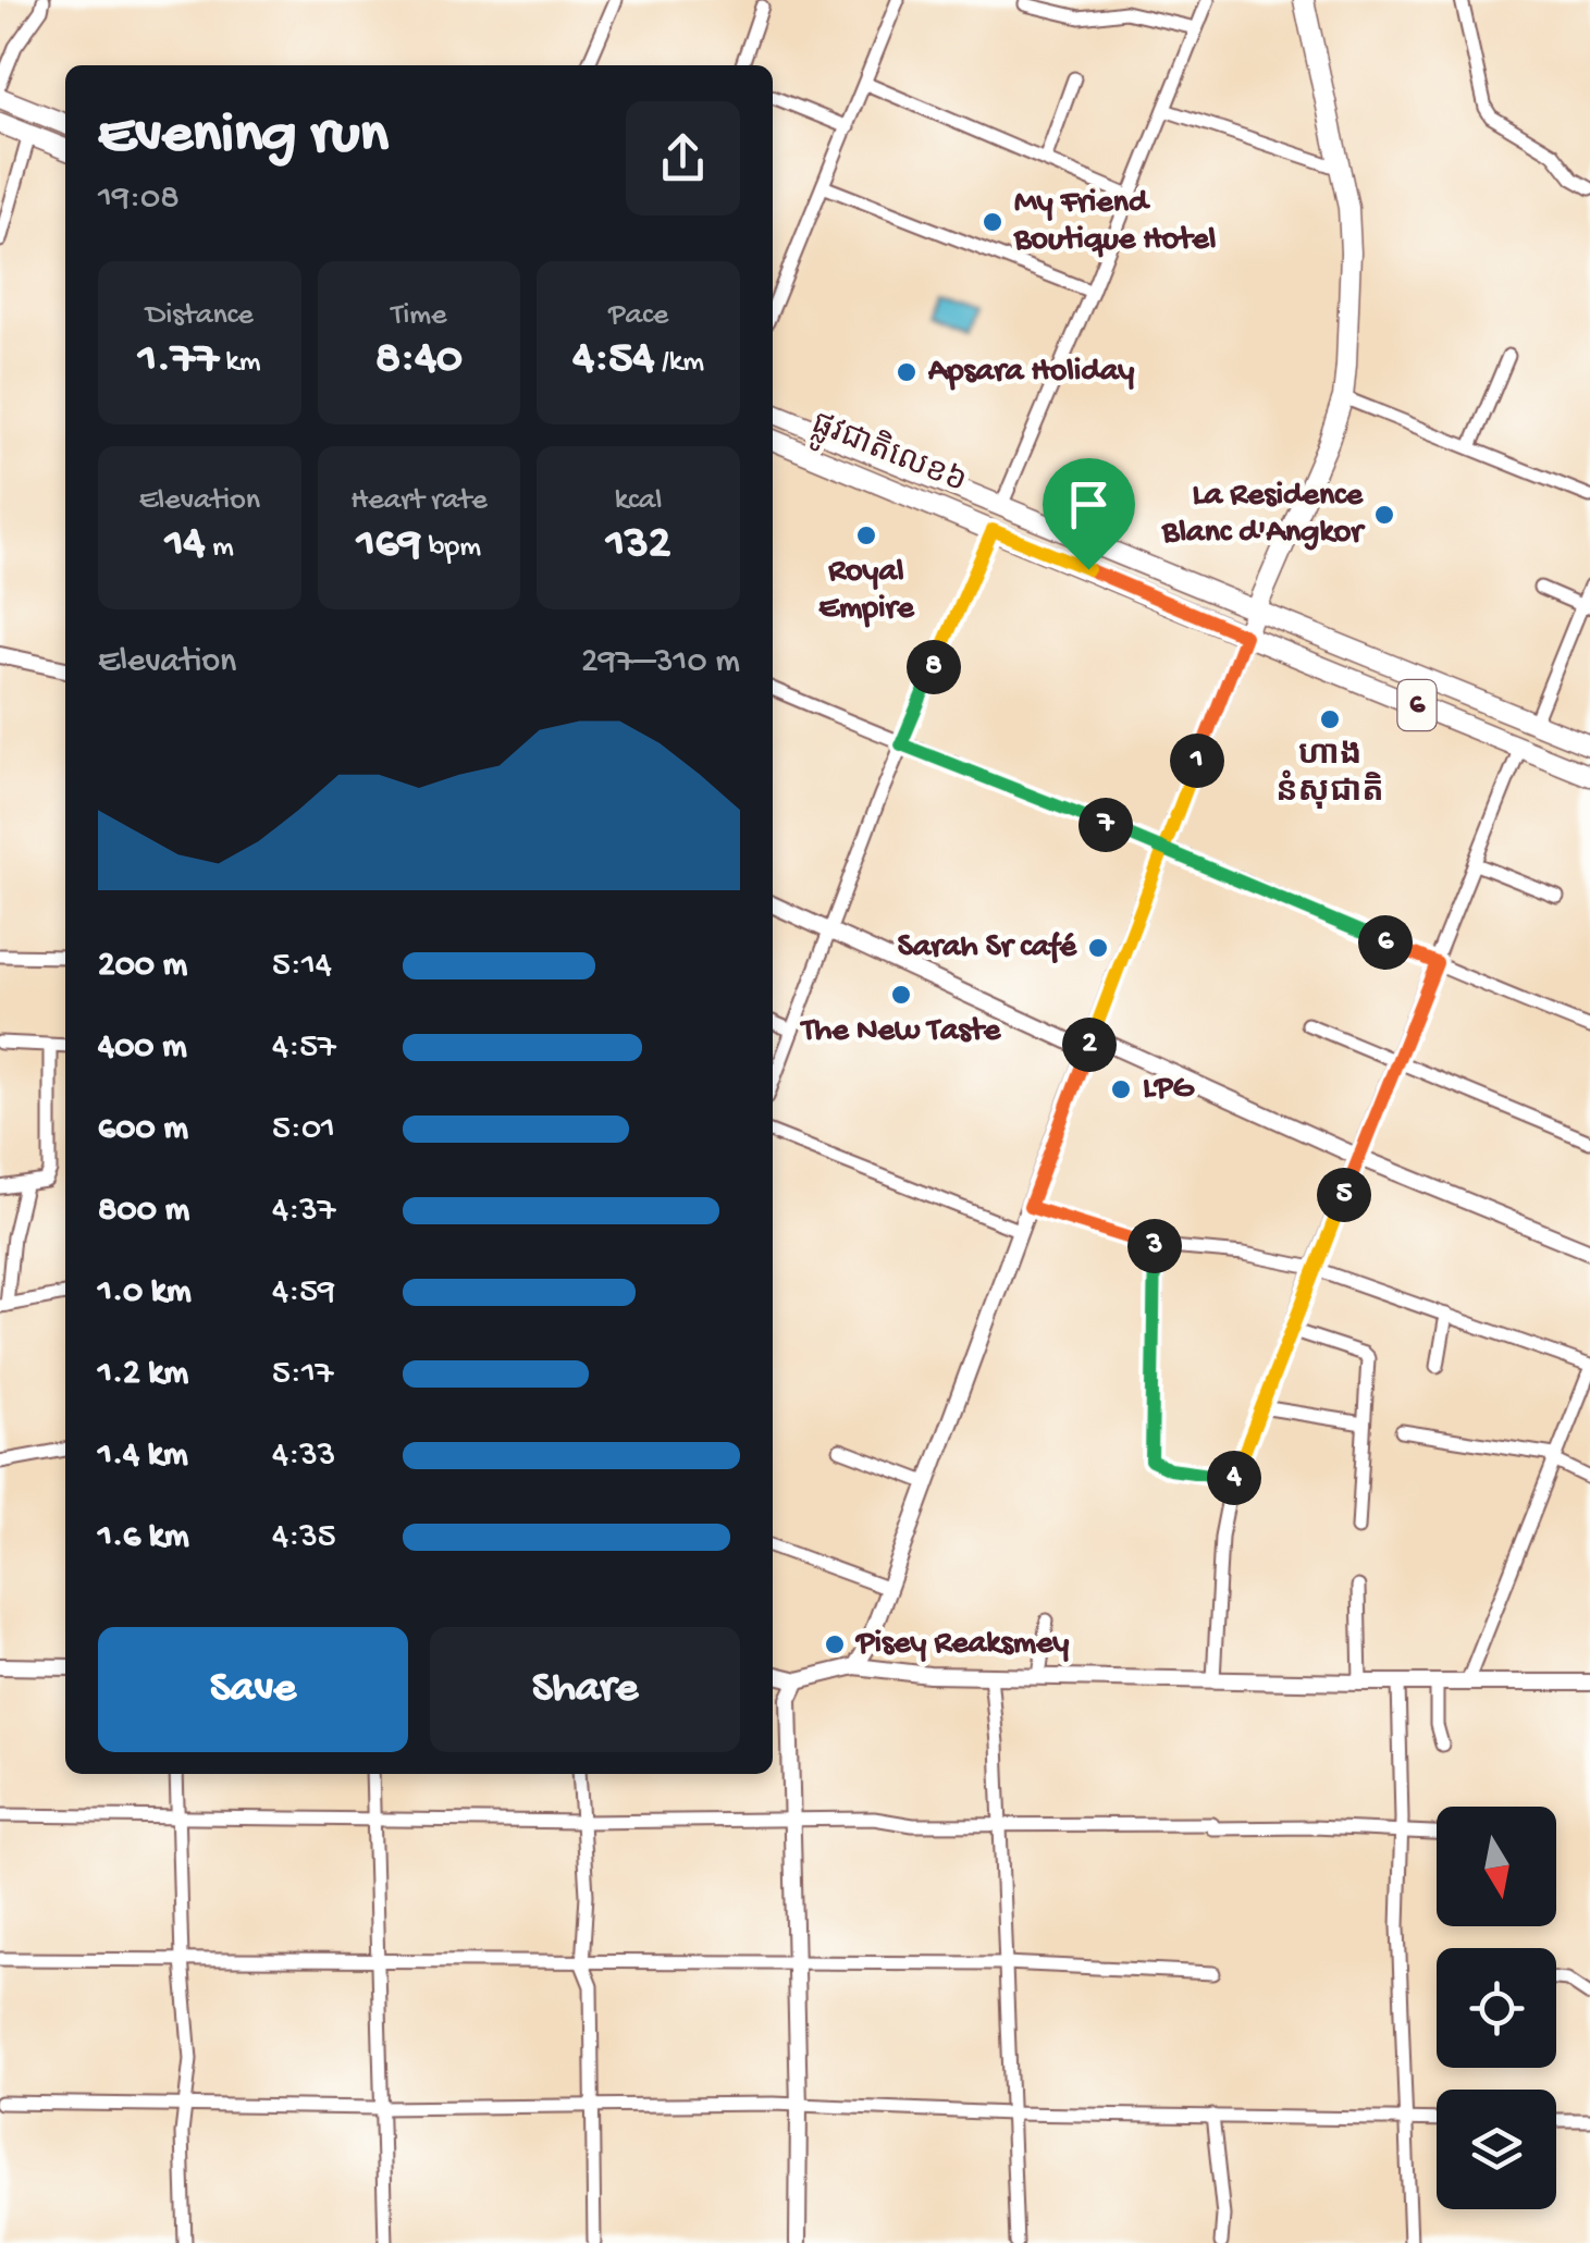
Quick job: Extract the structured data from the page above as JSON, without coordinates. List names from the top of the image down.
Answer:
{
  "streets": {
    "main road": ["ផ្លូវជាតិលេខ៦", "6"]
  },
  "places": [
    "My Friend Boutique Hotel",
    "Apsara Holiday",
    "La Residence Blanc d'Angkor",
    "Royal Empire",
    "ហាង នំសុជាតិ",
    "Sarah Sr café",
    "The New Taste",
    "LPG",
    "Pisey Reaksmey"
  ],
  "north": "bottom",
  "page": {
    "heading": ["Evening run", "19:08"],
    "stats": [
      ["Distance", "1.77 km"],
      ["Time", "8:40"],
      ["Pace", "4:54 /km"],
      ["Elevation", "14 m"],
      ["Heart rate", "169 bpm"],
      ["kcal", "132"]
    ],
    "chart": ["Elevation", "297–310 m"],
    "pins": [
      "8",
      "1",
      "7",
      "6",
      "2",
      "5",
      "3",
      "4"
    ],
    "list": [
      {
        "name": "200 m",
        "note": "5:14"
      },
      {
        "name": "400 m",
        "note": "4:57"
      },
      {
        "name": "600 m",
        "note": "5:01"
      },
      {
        "name": "800 m",
        "note": "4:37"
      },
      {
        "name": "1.0 km",
        "note": "4:59"
      },
      {
        "name": "1.2 km",
        "note": "5:17"
      },
      {
        "name": "1.4 km",
        "note": "4:33"
      },
      {
        "name": "1.6 km",
        "note": "4:35"
      }
    ],
    "buttons": ["Save", "Share"]
  }
}
